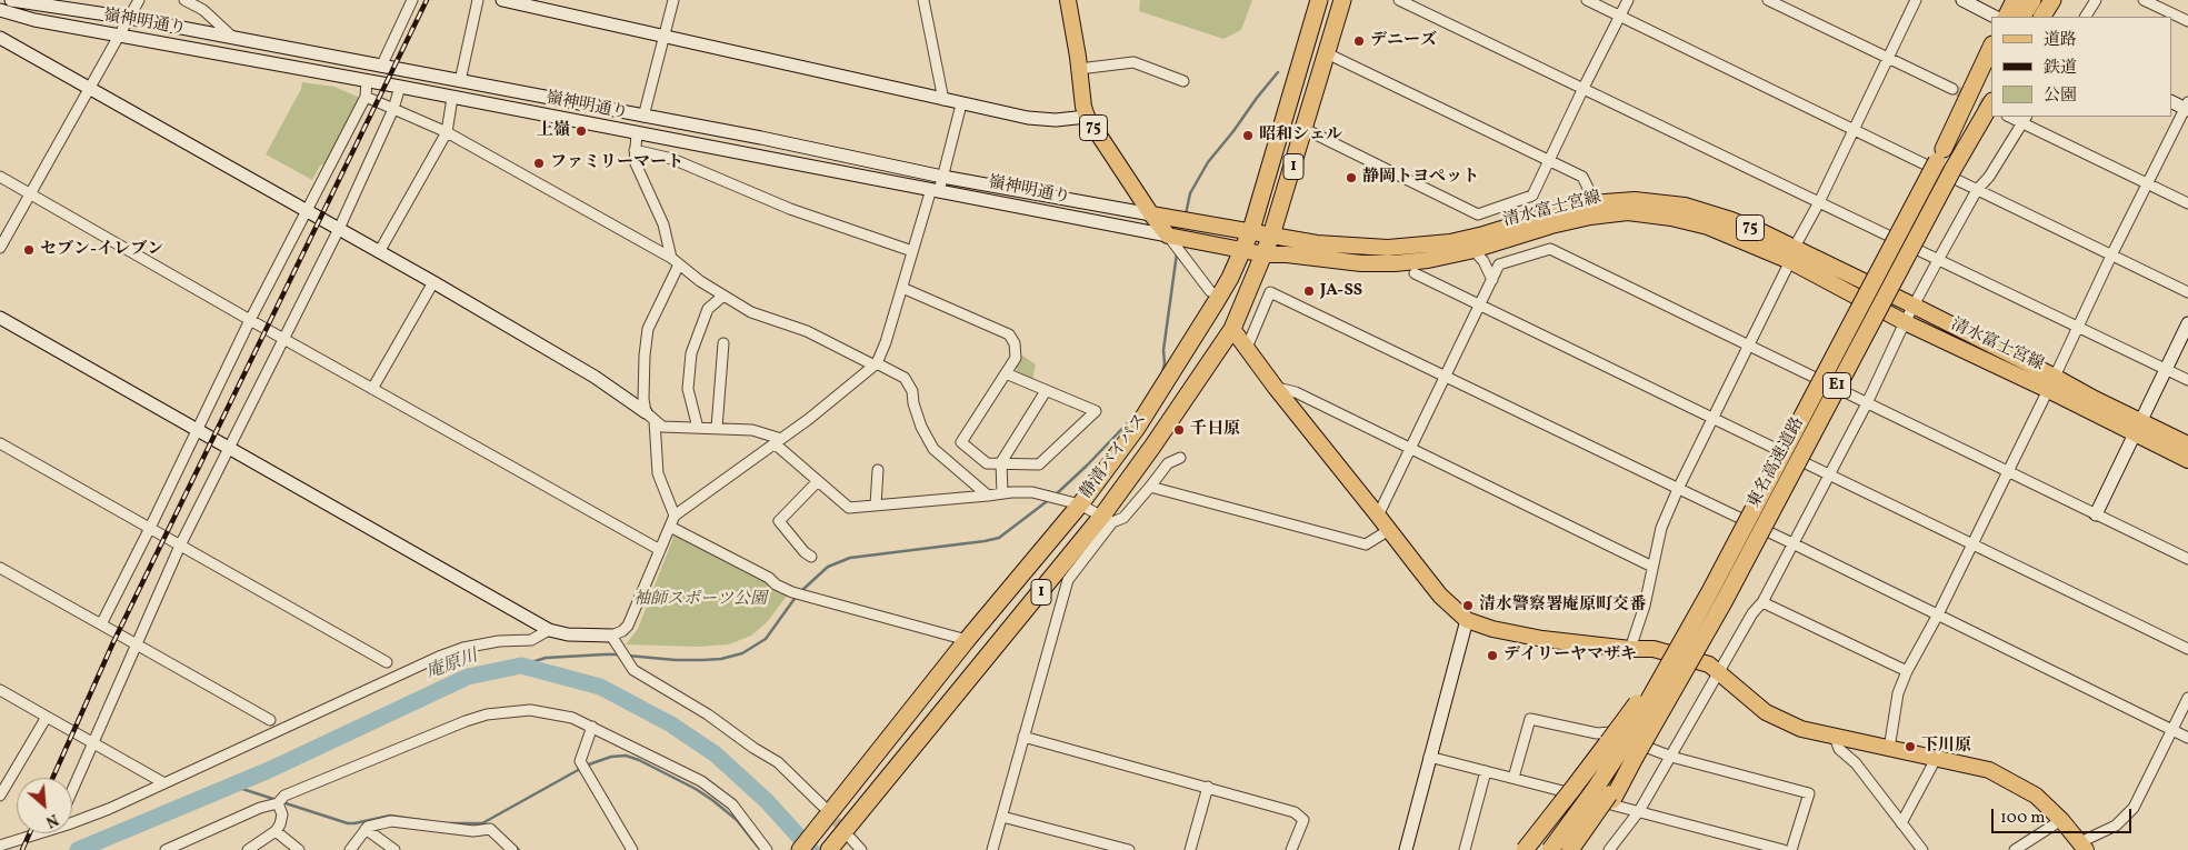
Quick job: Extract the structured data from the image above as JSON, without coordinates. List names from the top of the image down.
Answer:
{
  "streets": {
    "highway": [
      "1",
      "E1",
      "静清バイパス",
      "東名高速道路"
    ],
    "main road": ["75", "清水富士宮線"],
    "street": ["嶺神明通り"]
  },
  "crossings": [
    ["嶺神明通り", "75"],
    ["嶺神明通り", "清水富士宮線"],
    ["75", "清水富士宮線"],
    ["清水富士宮線", "静清バイパス"]
  ],
  "water": ["庵原川"],
  "parks": ["袖師スポーツ公園"],
  "places": [
    "デニーズ",
    "上嶺",
    "昭和シェル",
    "ファミリーマート",
    "静岡トヨペット",
    "セブン-イレブン",
    "JA-SS",
    "千日原",
    "清水警察署庵原町交番",
    "デイリーヤマザキ",
    "下川原"
  ],
  "legend": ["道路", "鉄道", "公園"],
  "scale_bar": "100 m",
  "north": "bottom right"
}
